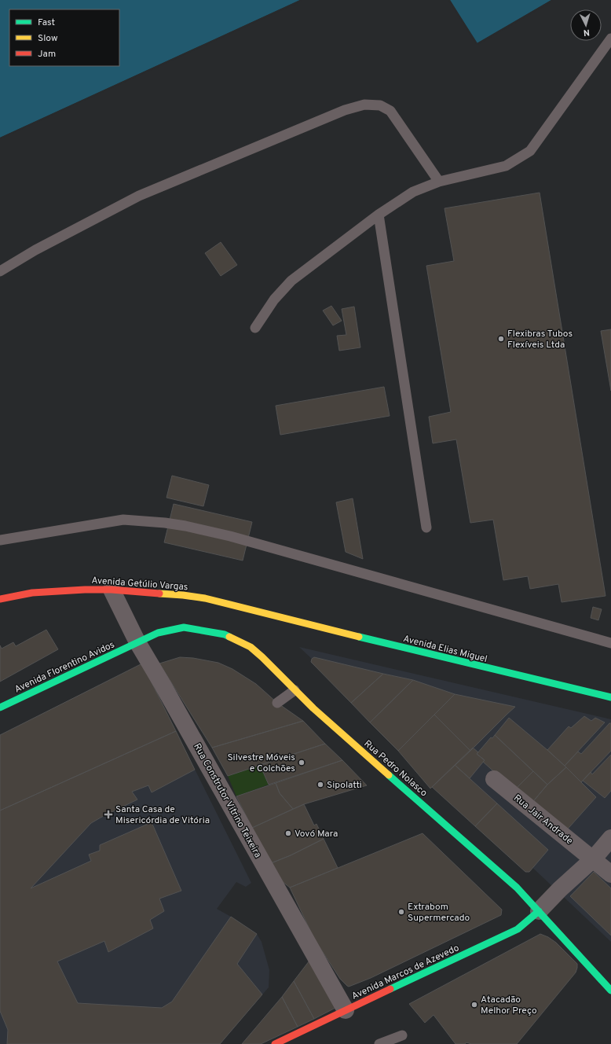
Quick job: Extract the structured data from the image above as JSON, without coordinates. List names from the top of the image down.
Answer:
{
  "streets": {
    "main road": [
      "Avenida Getúlio Vargas",
      "Avenida Elias Miguel",
      "Avenida Florentino Avidos",
      "Rua Pedro Nolasco",
      "Avenida Marcos de Azevedo"
    ],
    "street": ["Rua Construtor Vitrino Teixeira", "Rua Jair Andrade"]
  },
  "crossings": [
    ["Avenida Getúlio Vargas", "Avenida Elias Miguel"],
    ["Avenida Getúlio Vargas", "Rua Construtor Vitrino Teixeira"],
    ["Avenida Florentino Avidos", "Rua Pedro Nolasco"],
    ["Avenida Florentino Avidos", "Rua Construtor Vitrino Teixeira"],
    ["Rua Pedro Nolasco", "Rua Construtor Vitrino Teixeira"],
    ["Rua Pedro Nolasco", "Avenida Marcos de Azevedo"],
    ["Rua Construtor Vitrino Teixeira", "Avenida Marcos de Azevedo"]
  ],
  "places": {
    "other": [
      "Flexibras Tubos Flexíveis Ltda",
      "Silvestre Móveis e Colchões",
      "Sipolatti",
      "Vovó Mara",
      "Extrabom Supermercado",
      "Atacadão Melhor Preço"
    ],
    "health": ["Santa Casa de Misericórdia de Vitória"]
  },
  "legend": ["Fast", "Slow", "Jam"],
  "north": "bottom"
}
